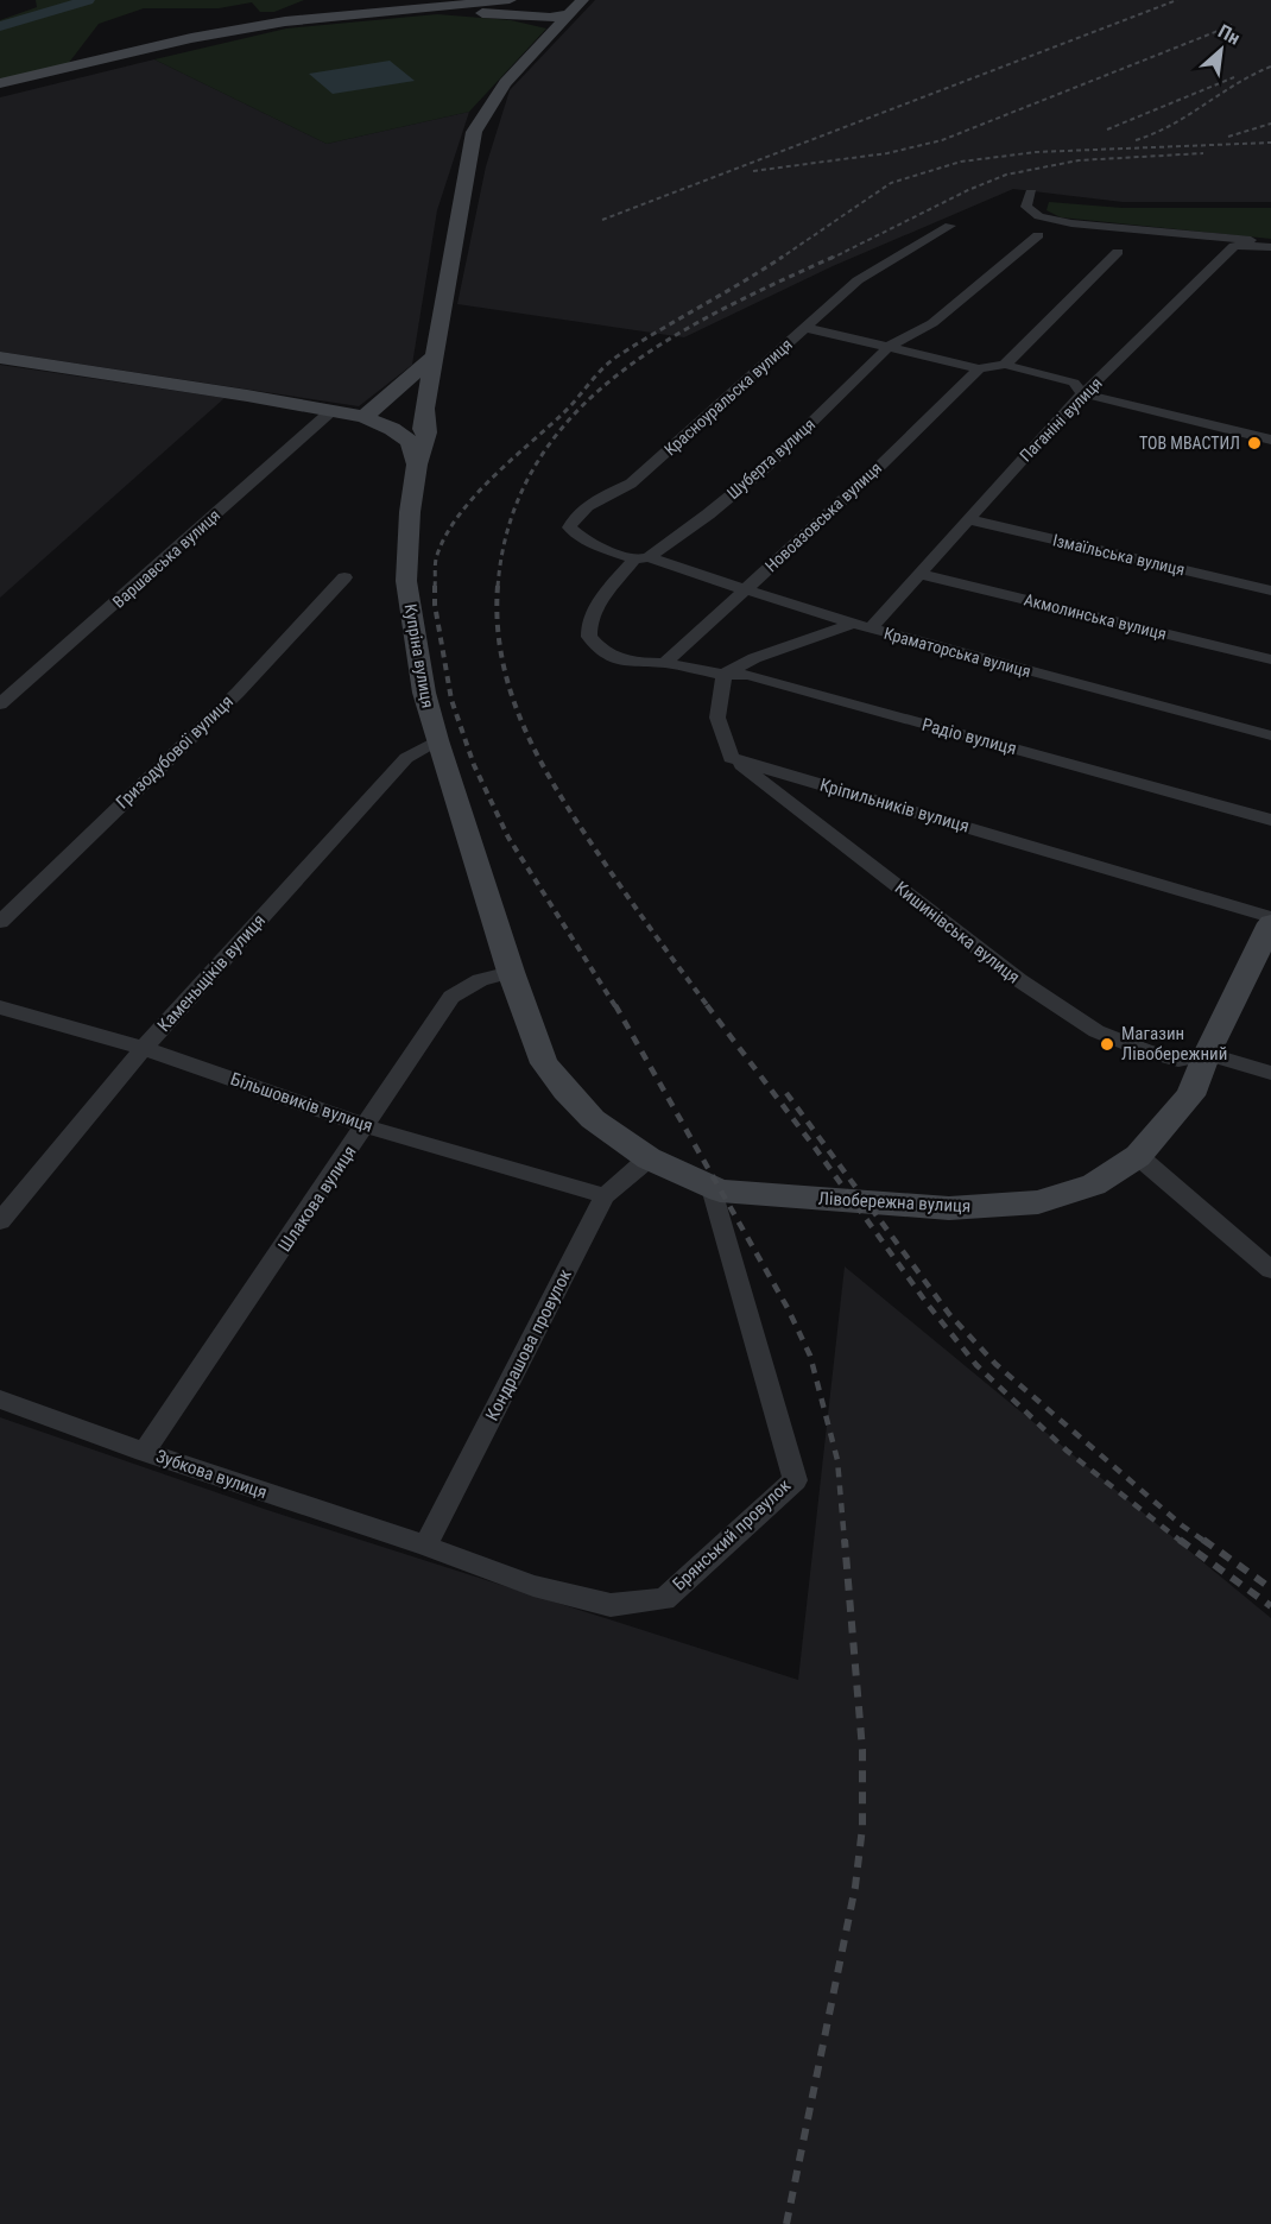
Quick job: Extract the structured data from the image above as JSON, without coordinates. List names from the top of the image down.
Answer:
{
  "streets": {
    "main road": ["Купріна вулиця", "Лівобережна вулиця"],
    "street": [
      "Красноуральска вулиця",
      "Паганіні вулиця",
      "Шуберта вулиця",
      "Новоазовська вулиця",
      "Ізмаїльська вулиця",
      "Варшавська вулиця",
      "Акмолинська вулиця",
      "Краматорська вулиця",
      "Радіо вулиця",
      "Гризодубової вулиця",
      "Кріпильників вулиця",
      "Кишинівська вулиця",
      "Каменьщіків вулиця",
      "Більшовиків вулиця",
      "Шлакова вулиця",
      "Кондрашова провулок",
      "Зубкова вулиця",
      "Брянський провулок"
    ]
  },
  "crossings": [
    ["Красноуральска вулиця", "Шуберта вулиця"],
    ["Красноуральска вулиця", "Краматорська вулиця"],
    ["Паганіні вулиця", "Ізмаїльська вулиця"],
    ["Паганіні вулиця", "Акмолинська вулиця"],
    ["Паганіні вулиця", "Краматорська вулиця"],
    ["Шуберта вулиця", "Новоазовська вулиця"],
    ["Шуберта вулиця", "Краматорська вулиця"],
    ["Шуберта вулиця", "Радіо вулиця"],
    ["Новоазовська вулиця", "Краматорська вулиця"],
    ["Новоазовська вулиця", "Радіо вулиця"],
    ["Купріна вулиця", "Каменьщіків вулиця"],
    ["Купріна вулиця", "Шлакова вулиця"],
    ["Купріна вулиця", "Лівобережна вулиця"],
    ["Купріна вулиця", "Кондрашова провулок"],
    ["Купріна вулиця", "Брянський провулок"],
    ["Кріпильників вулиця", "Кишинівська вулиця"],
    ["Кишинівська вулиця", "Лівобережна вулиця"],
    ["Каменьщіків вулиця", "Більшовиків вулиця"],
    ["Більшовиків вулиця", "Шлакова вулиця"],
    ["Більшовиків вулиця", "Кондрашова провулок"],
    ["Шлакова вулиця", "Зубкова вулиця"],
    ["Лівобережна вулиця", "Брянський провулок"],
    ["Кондрашова провулок", "Зубкова вулиця"],
    ["Кондрашова провулок", "Брянський провулок"],
    ["Зубкова вулиця", "Брянський провулок"]
  ],
  "places": ["ТОВ МВАСТИЛ", "Магазин Лівобережний"],
  "north": "top right"
}
